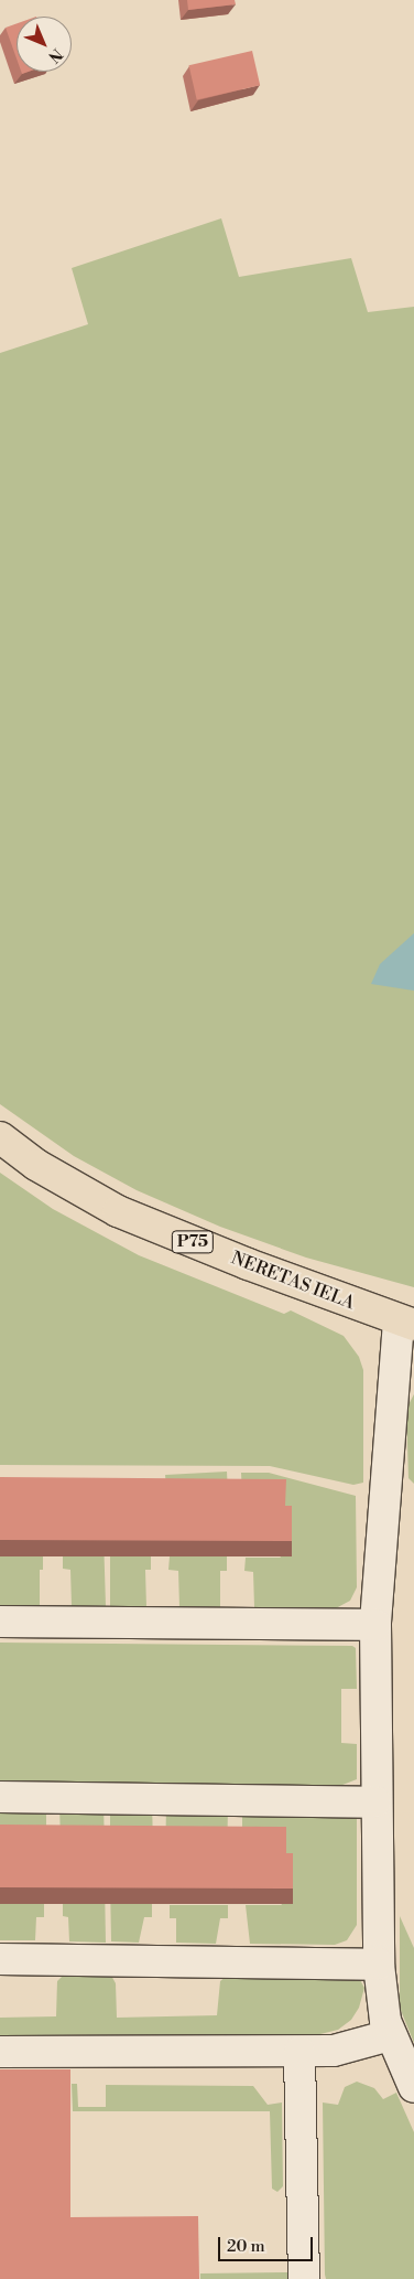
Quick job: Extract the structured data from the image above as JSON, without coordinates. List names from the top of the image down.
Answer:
{
  "streets": {
    "main road": ["P75", "NERETAS IELA"]
  },
  "scale_bar": "20 m",
  "north": "bottom right"
}
